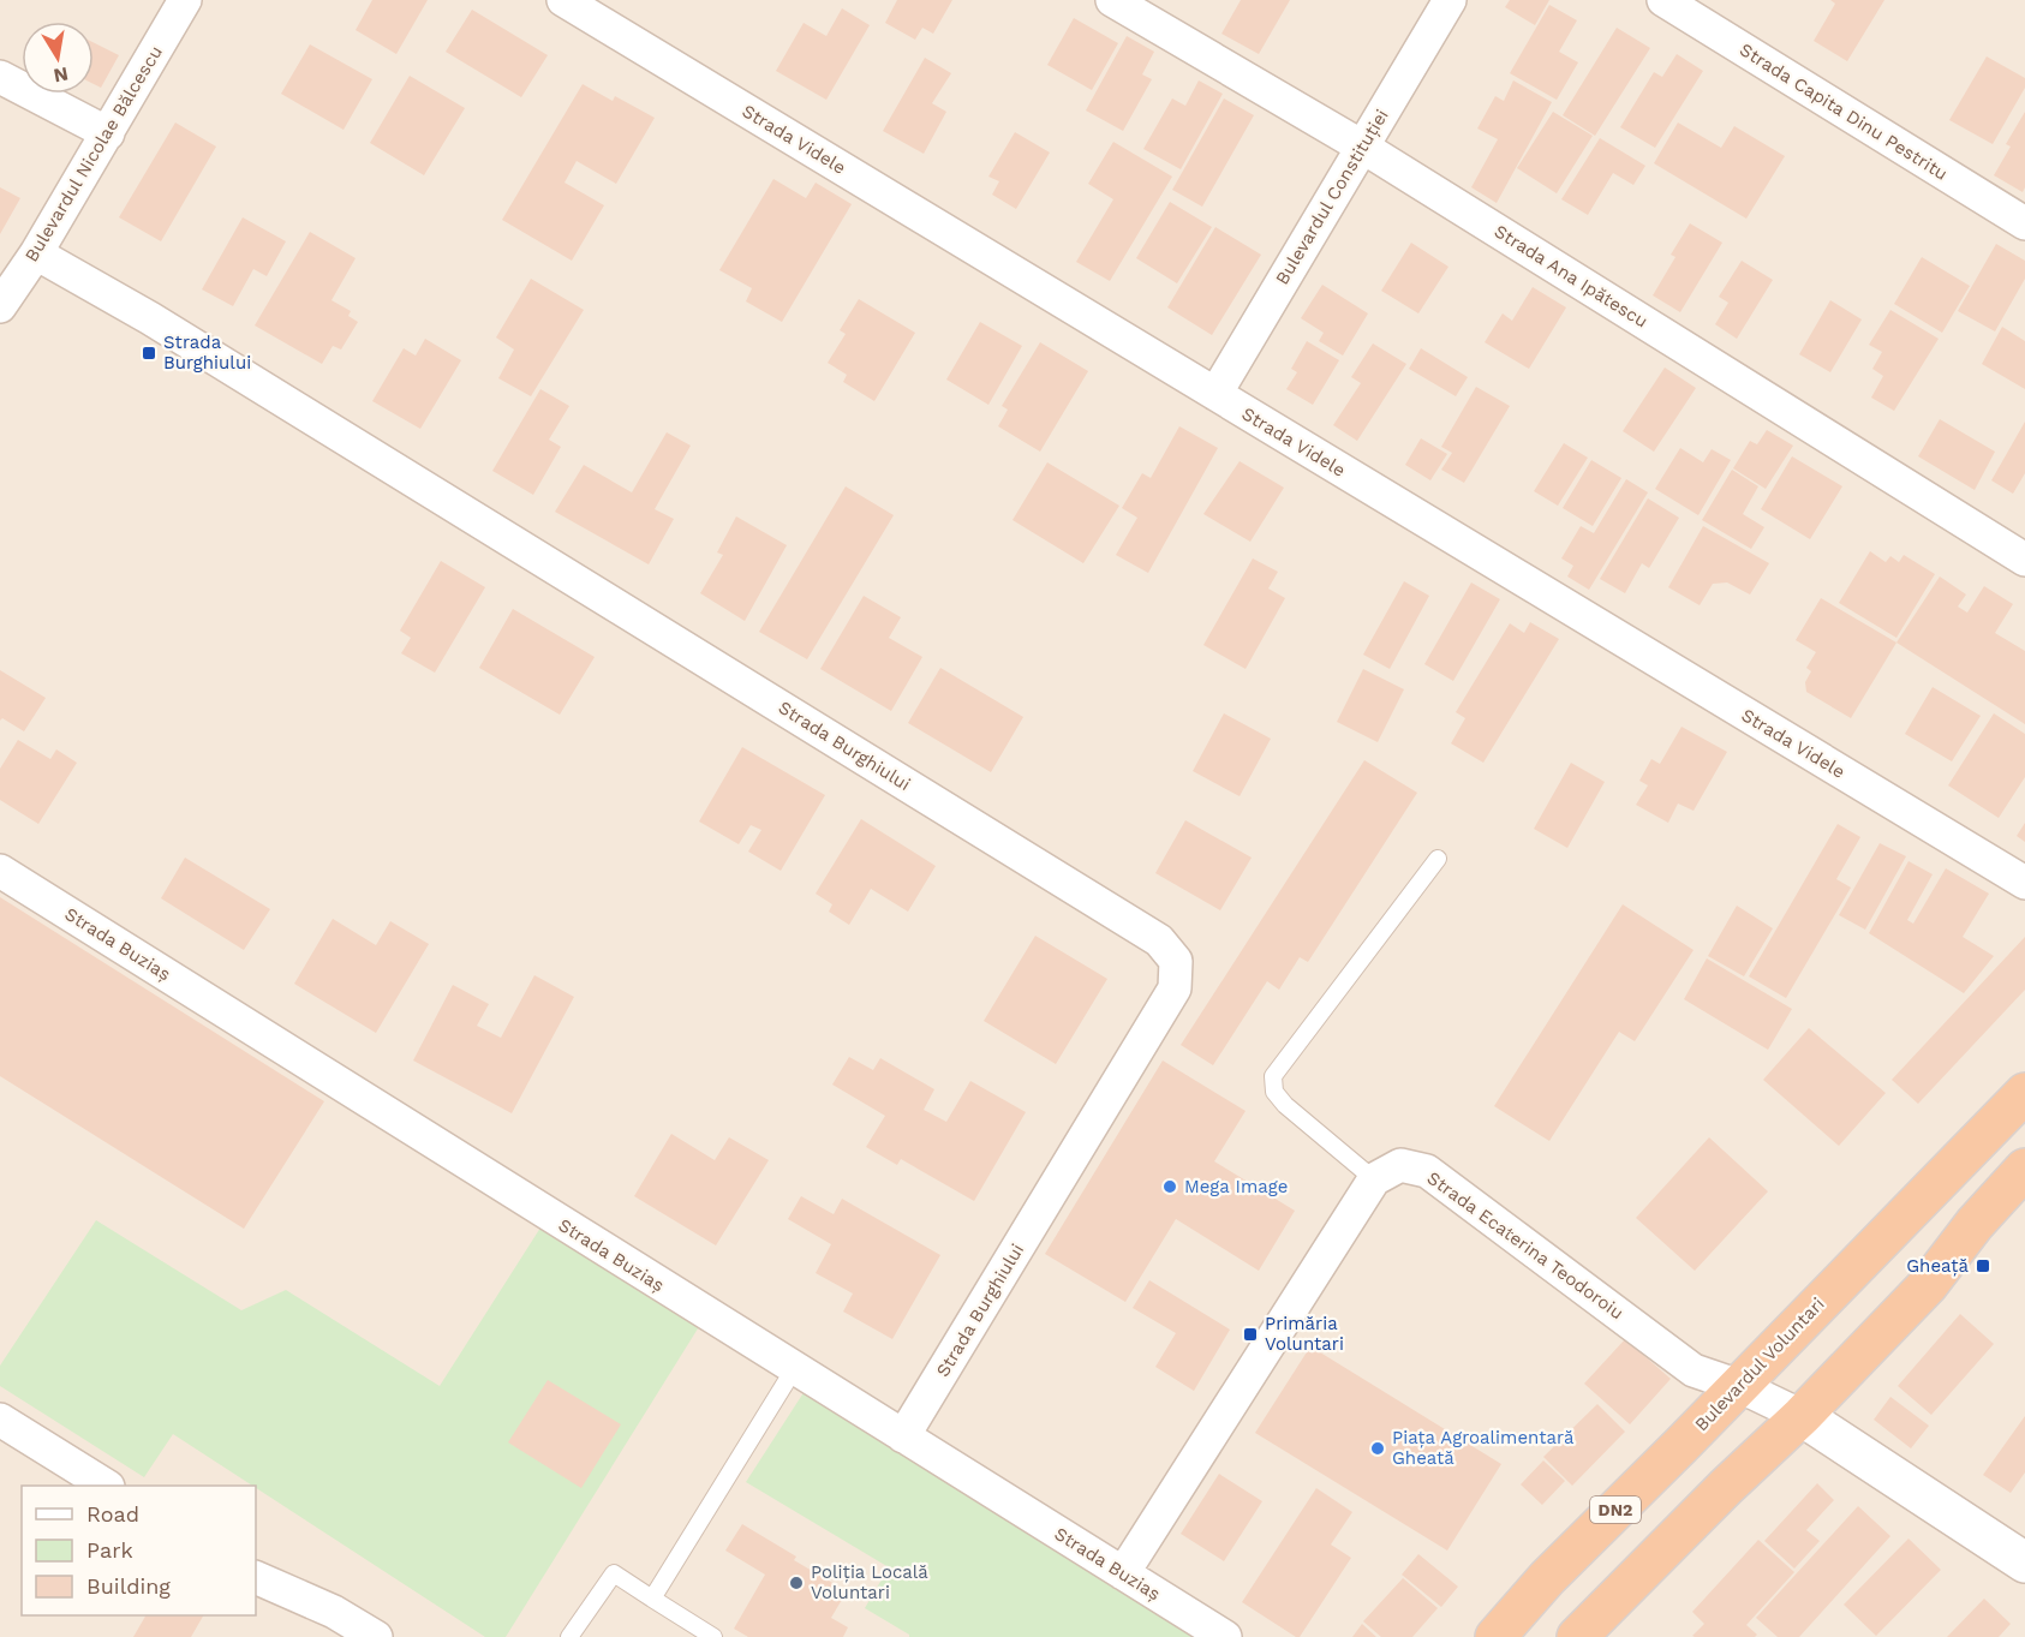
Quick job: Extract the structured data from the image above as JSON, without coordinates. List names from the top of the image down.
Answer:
{
  "streets": {
    "highway": ["Bulevardul Voluntari", "DN2"],
    "street": [
      "Strada Capita Dinu Pestritu",
      "Strada Videle",
      "Bulevardul Nicolae Bălcescu",
      "Bulevardul Constituției",
      "Strada Ana Ipătescu",
      "Strada Burghiului",
      "Strada Buziaș",
      "Strada Ecaterina Teodoroiu"
    ]
  },
  "crossings": [
    ["Strada Videle", "Bulevardul Constituției"],
    ["Bulevardul Nicolae Bălcescu", "Strada Burghiului"],
    ["Bulevardul Constituției", "Strada Ana Ipătescu"],
    ["Strada Burghiului", "Strada Buziaș"],
    ["Strada Ecaterina Teodoroiu", "Bulevardul Voluntari"]
  ],
  "places": {
    "transit": ["Strada Burghiului", "Gheață", "Primăria Voluntari"],
    "other": ["Mega Image", "Piața Agroalimentară Gheată", "Poliția Locală Voluntari"]
  },
  "legend": ["Road", "Park", "Building"],
  "north": "bottom"
}
